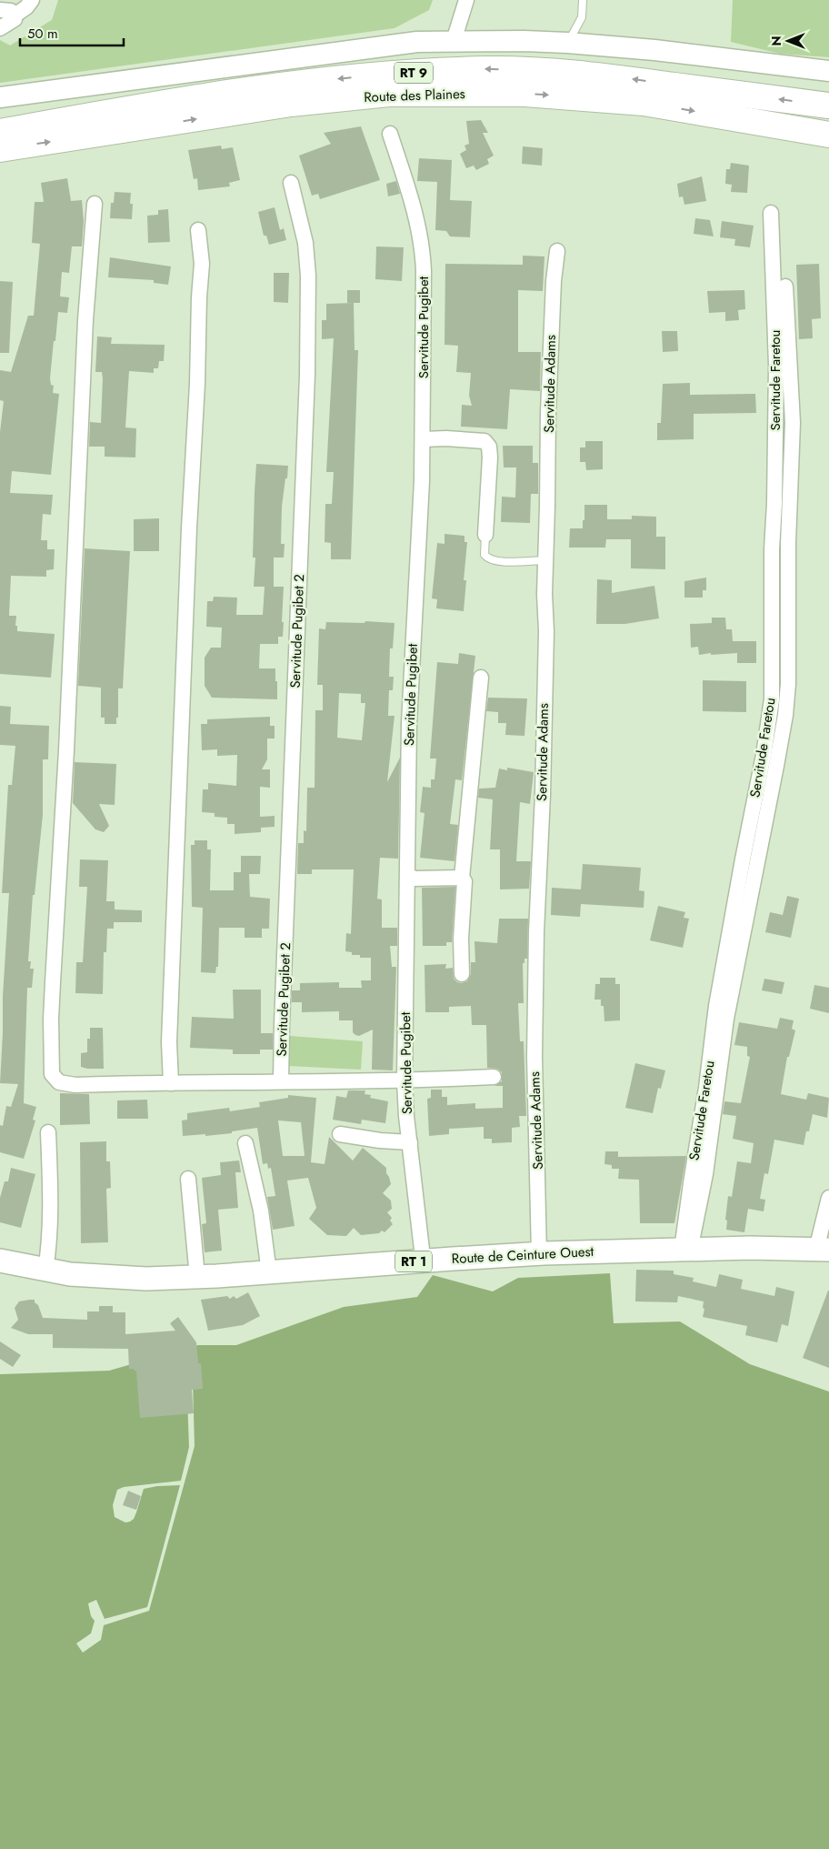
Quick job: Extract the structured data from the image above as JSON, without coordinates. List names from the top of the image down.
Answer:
{
  "streets": {
    "highway": ["RT 9", "Route des Plaines"],
    "main road": ["Route de Ceinture Ouest", "RT 1"],
    "street": [
      "Servitude Pugibet",
      "Servitude Faretou",
      "Servitude Adams",
      "Servitude Pugibet 2"
    ]
  },
  "crossings": [
    ["Servitude Pugibet", "Route de Ceinture Ouest"],
    ["Servitude Faretou", "Route de Ceinture Ouest"],
    ["Servitude Adams", "Route de Ceinture Ouest"]
  ],
  "scale_bar": "50 m",
  "north": "left"
}
